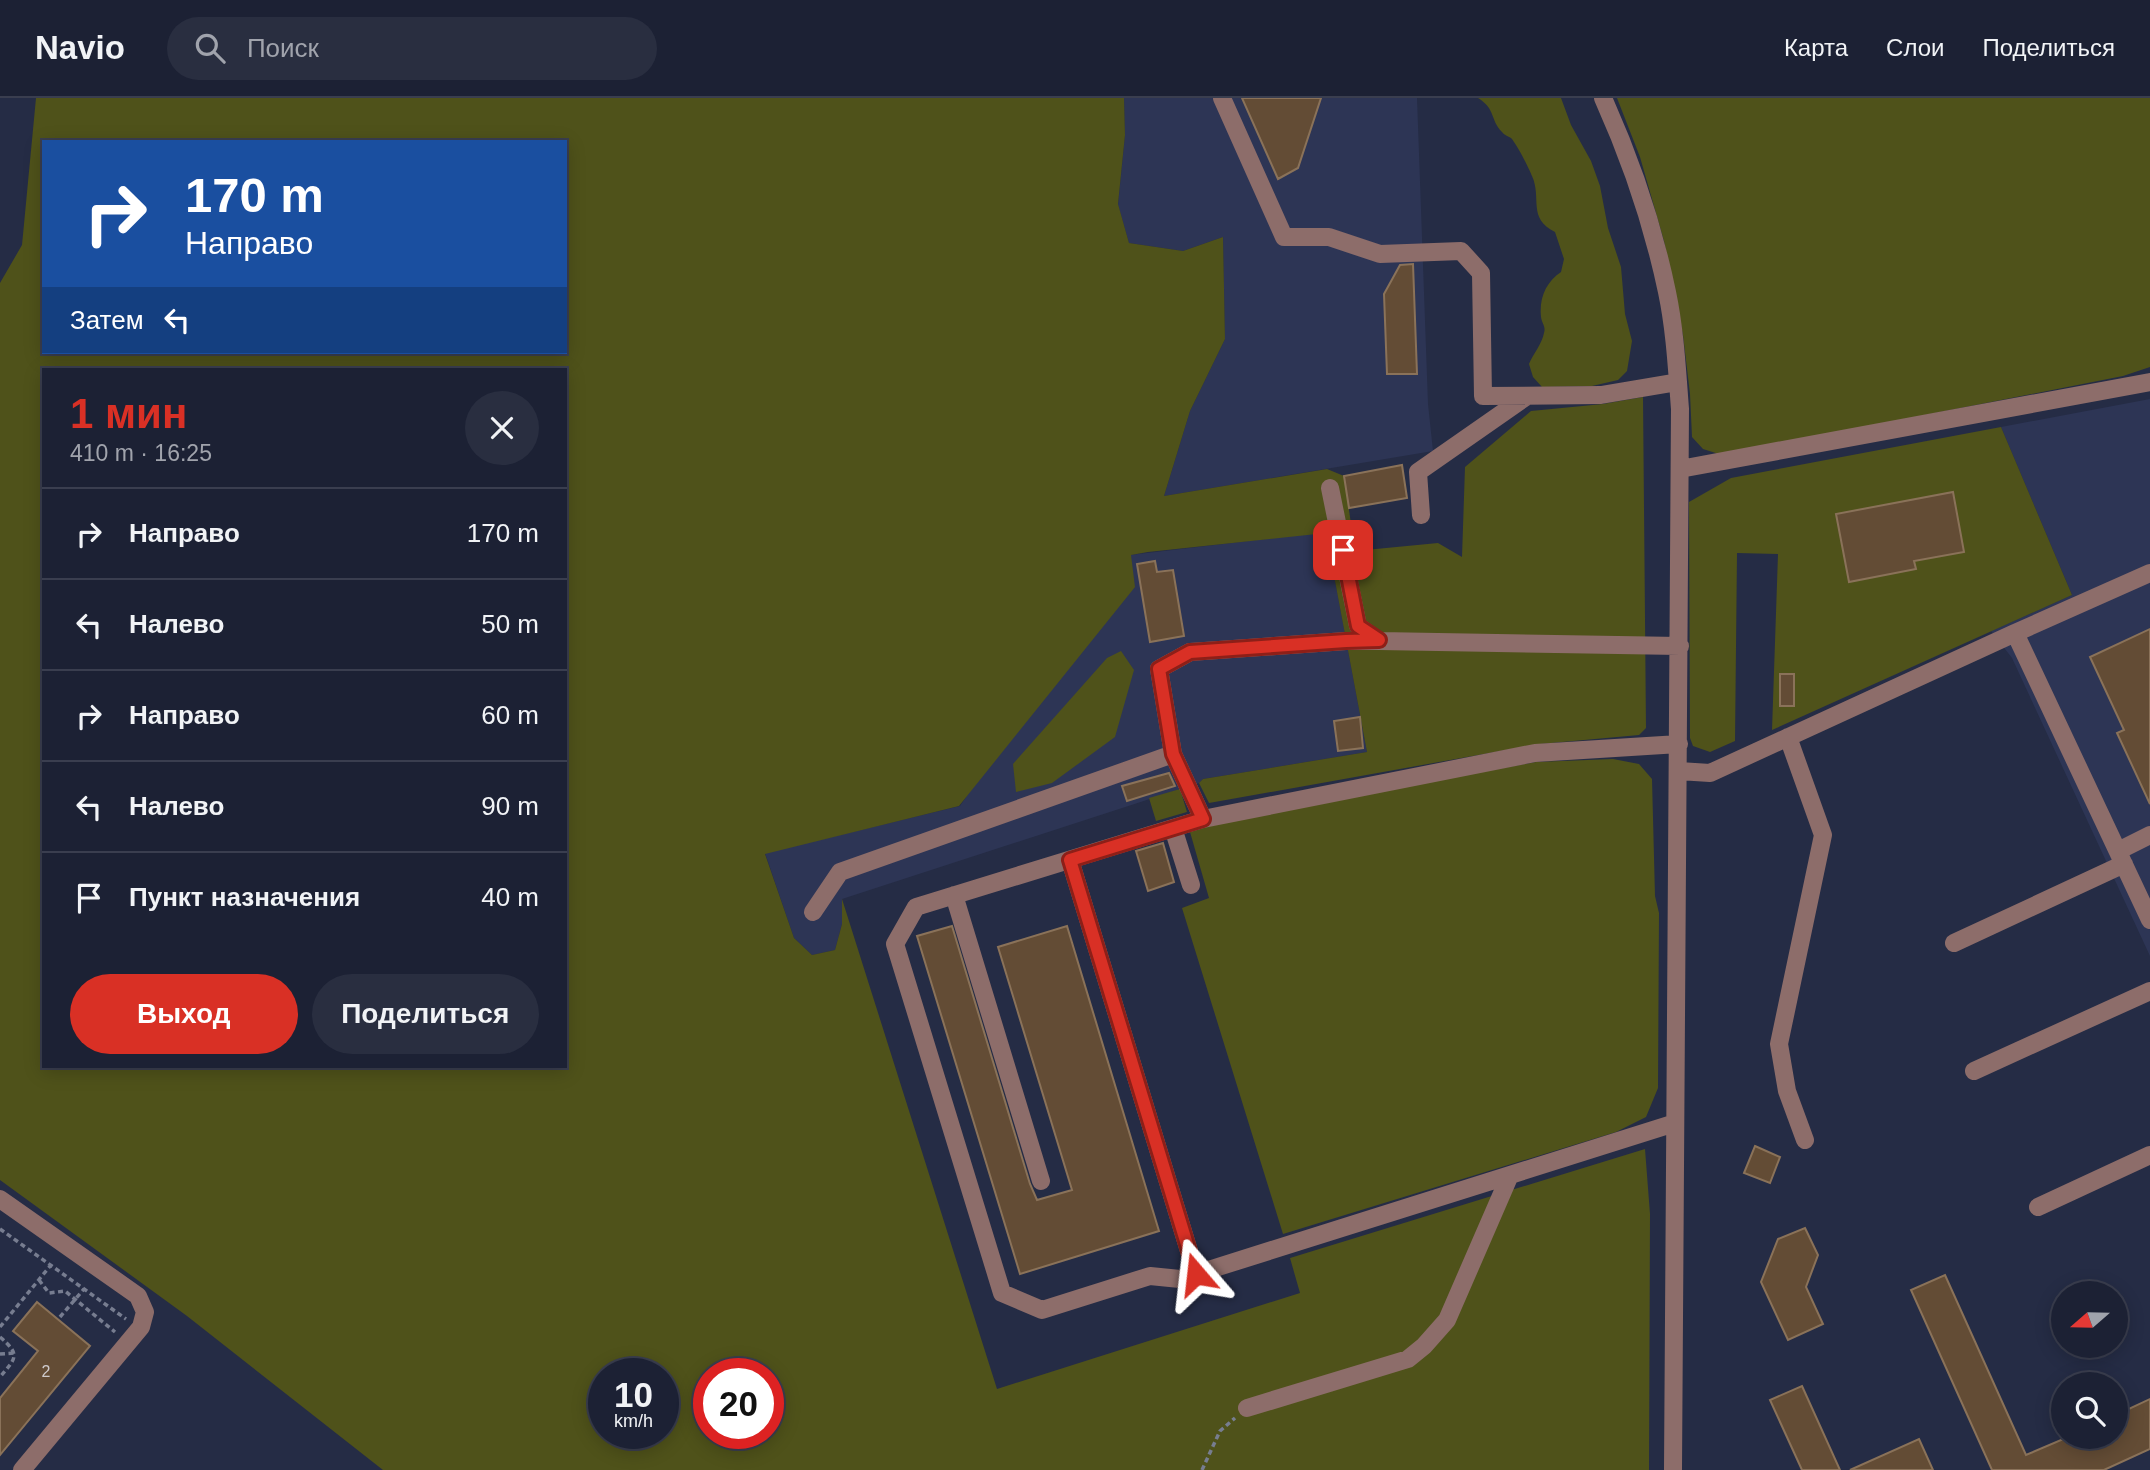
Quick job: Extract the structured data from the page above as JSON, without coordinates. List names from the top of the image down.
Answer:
{
  "house_numbers": ["2"],
  "north": "left",
  "page": {
    "header": "Navio",
    "search": "Поиск",
    "nav": ["Карта", "Слои", "Поделиться"],
    "turn": ["170 m", "Направо"],
    "then": "Затем",
    "heading": ["1 мин", "410 m · 16:25"],
    "list": [
      {
        "name": "Направо",
        "value": "170 m"
      },
      {
        "name": "Налево",
        "value": "50 m"
      },
      {
        "name": "Направо",
        "value": "60 m"
      },
      {
        "name": "Налево",
        "value": "90 m"
      },
      {
        "name": "Пункт назначения",
        "value": "40 m"
      }
    ],
    "buttons": ["Выход", "Поделиться"],
    "speed": "10 km/h",
    "limit": "20"
  }
}
